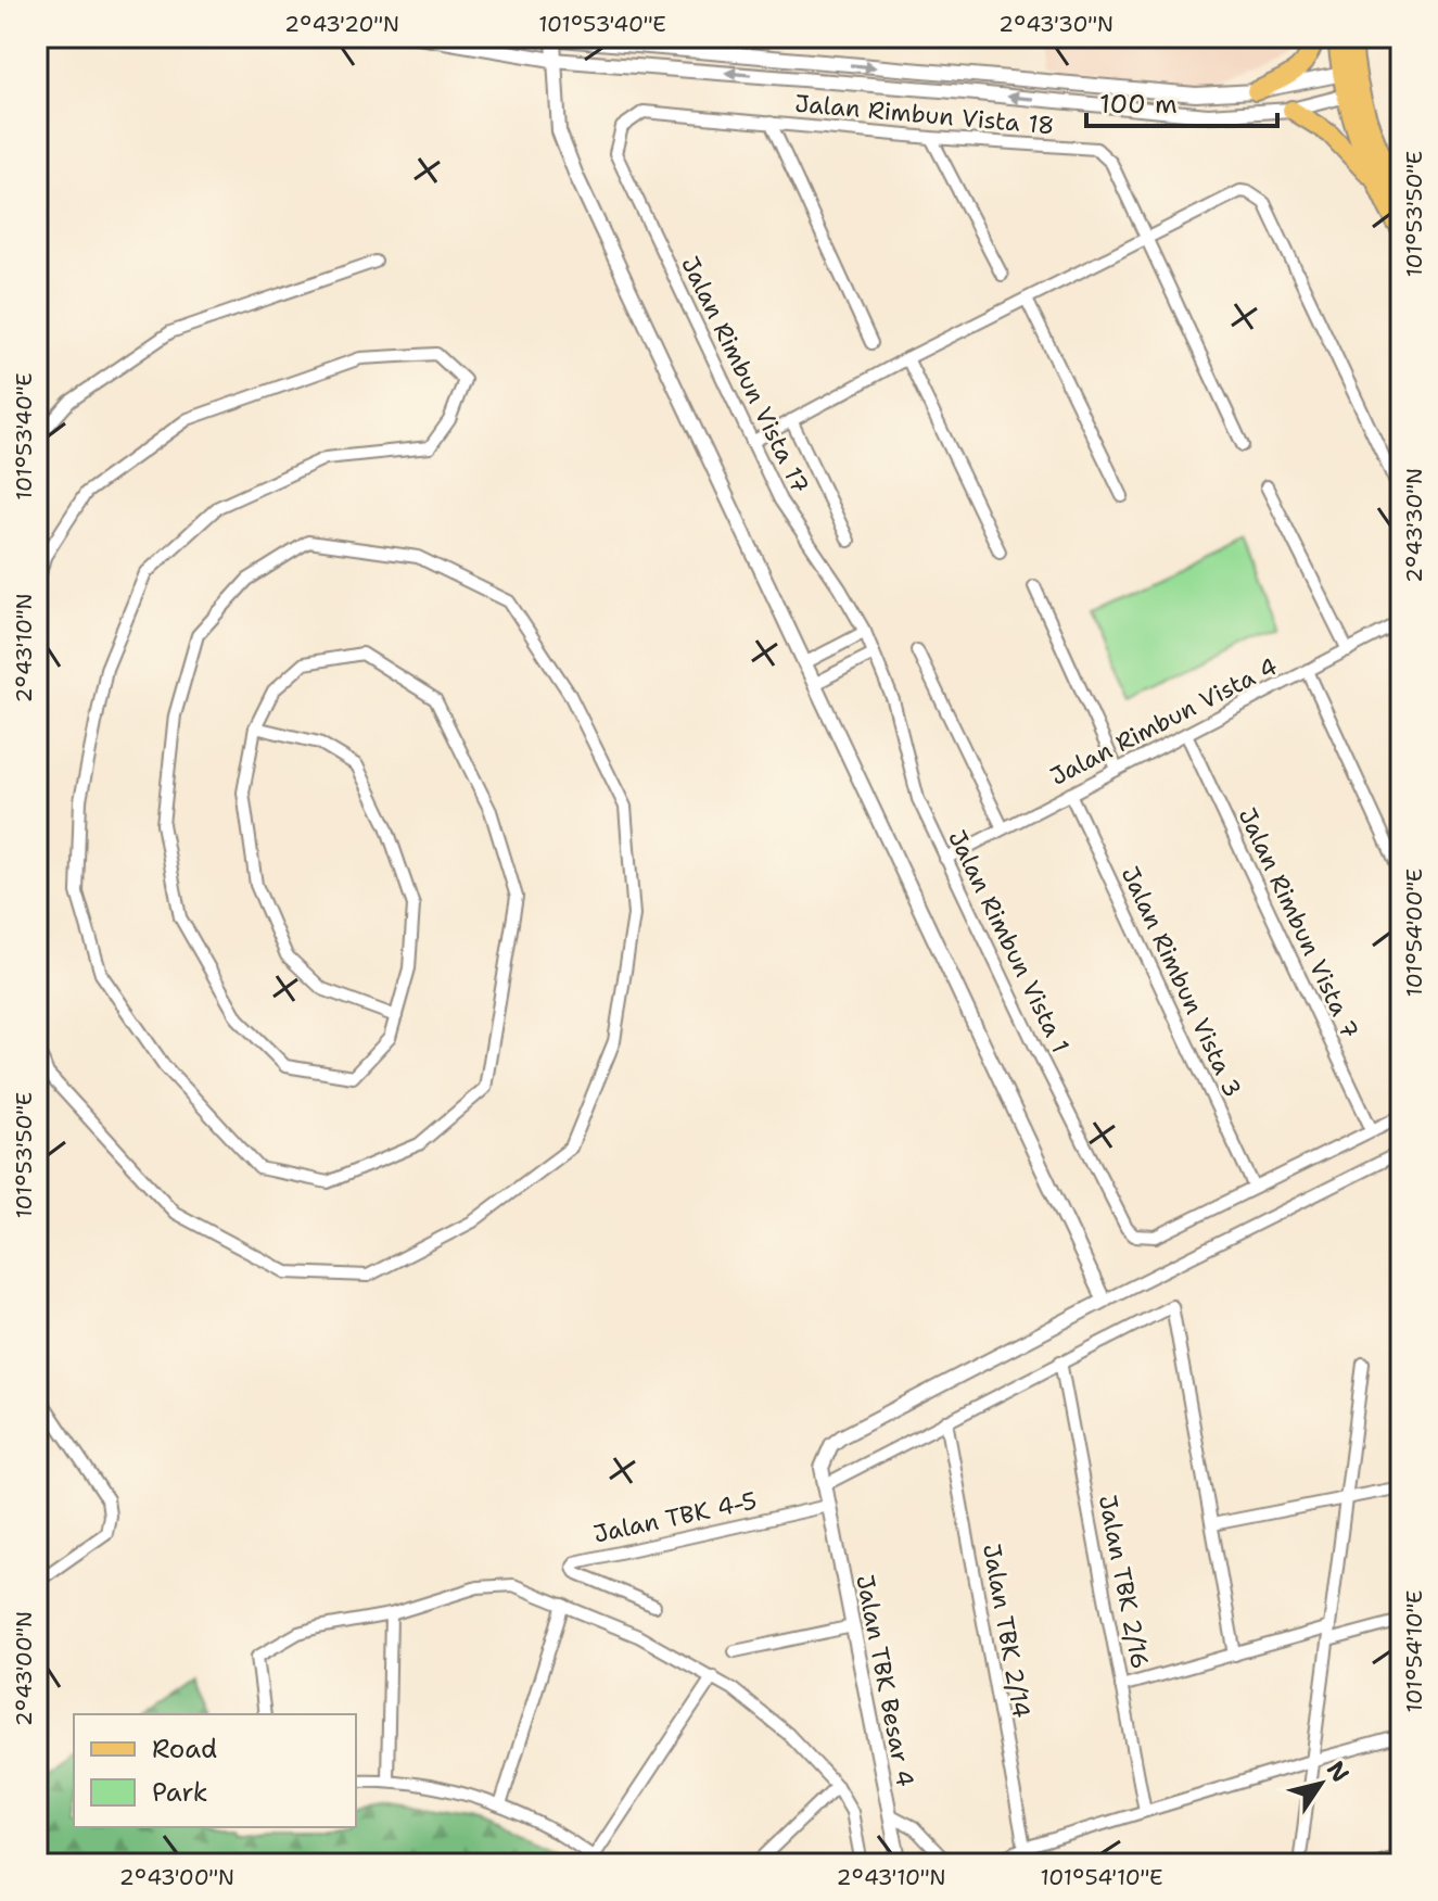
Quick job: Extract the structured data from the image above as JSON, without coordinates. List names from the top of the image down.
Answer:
{
  "streets": {
    "street": [
      "Jalan Rimbun Vista 18",
      "Jalan Rimbun Vista 17",
      "Jalan Rimbun Vista 4",
      "Jalan Rimbun Vista 7",
      "Jalan Rimbun Vista 1",
      "Jalan Rimbun Vista 3",
      "Jalan TBK 4-5",
      "Jalan TBK 2/16",
      "Jalan TBK 2/14",
      "Jalan TBK Besar 4"
    ]
  },
  "crossings": [
    ["Jalan Rimbun Vista 18", "Jalan Rimbun Vista 17"],
    ["Jalan Rimbun Vista 17", "Jalan Rimbun Vista 1"],
    ["Jalan Rimbun Vista 4", "Jalan Rimbun Vista 7"],
    ["Jalan Rimbun Vista 4", "Jalan Rimbun Vista 1"],
    ["Jalan Rimbun Vista 4", "Jalan Rimbun Vista 3"],
    ["Jalan Rimbun Vista 1", "Jalan Rimbun Vista 3"],
    ["Jalan TBK 4-5", "Jalan TBK Besar 4"]
  ],
  "legend": ["Road", "Park"],
  "scale_bar": "100 m",
  "north": "top right",
  "coordinates": [
    "2°43'20\"N",
    "101°53'40\"E",
    "2°43'30\"N",
    "101°53'50\"E",
    "2°43'10\"N",
    "101°54'00\"E",
    "101°54'10\"E",
    "2°43'00\"N"
  ]
}
